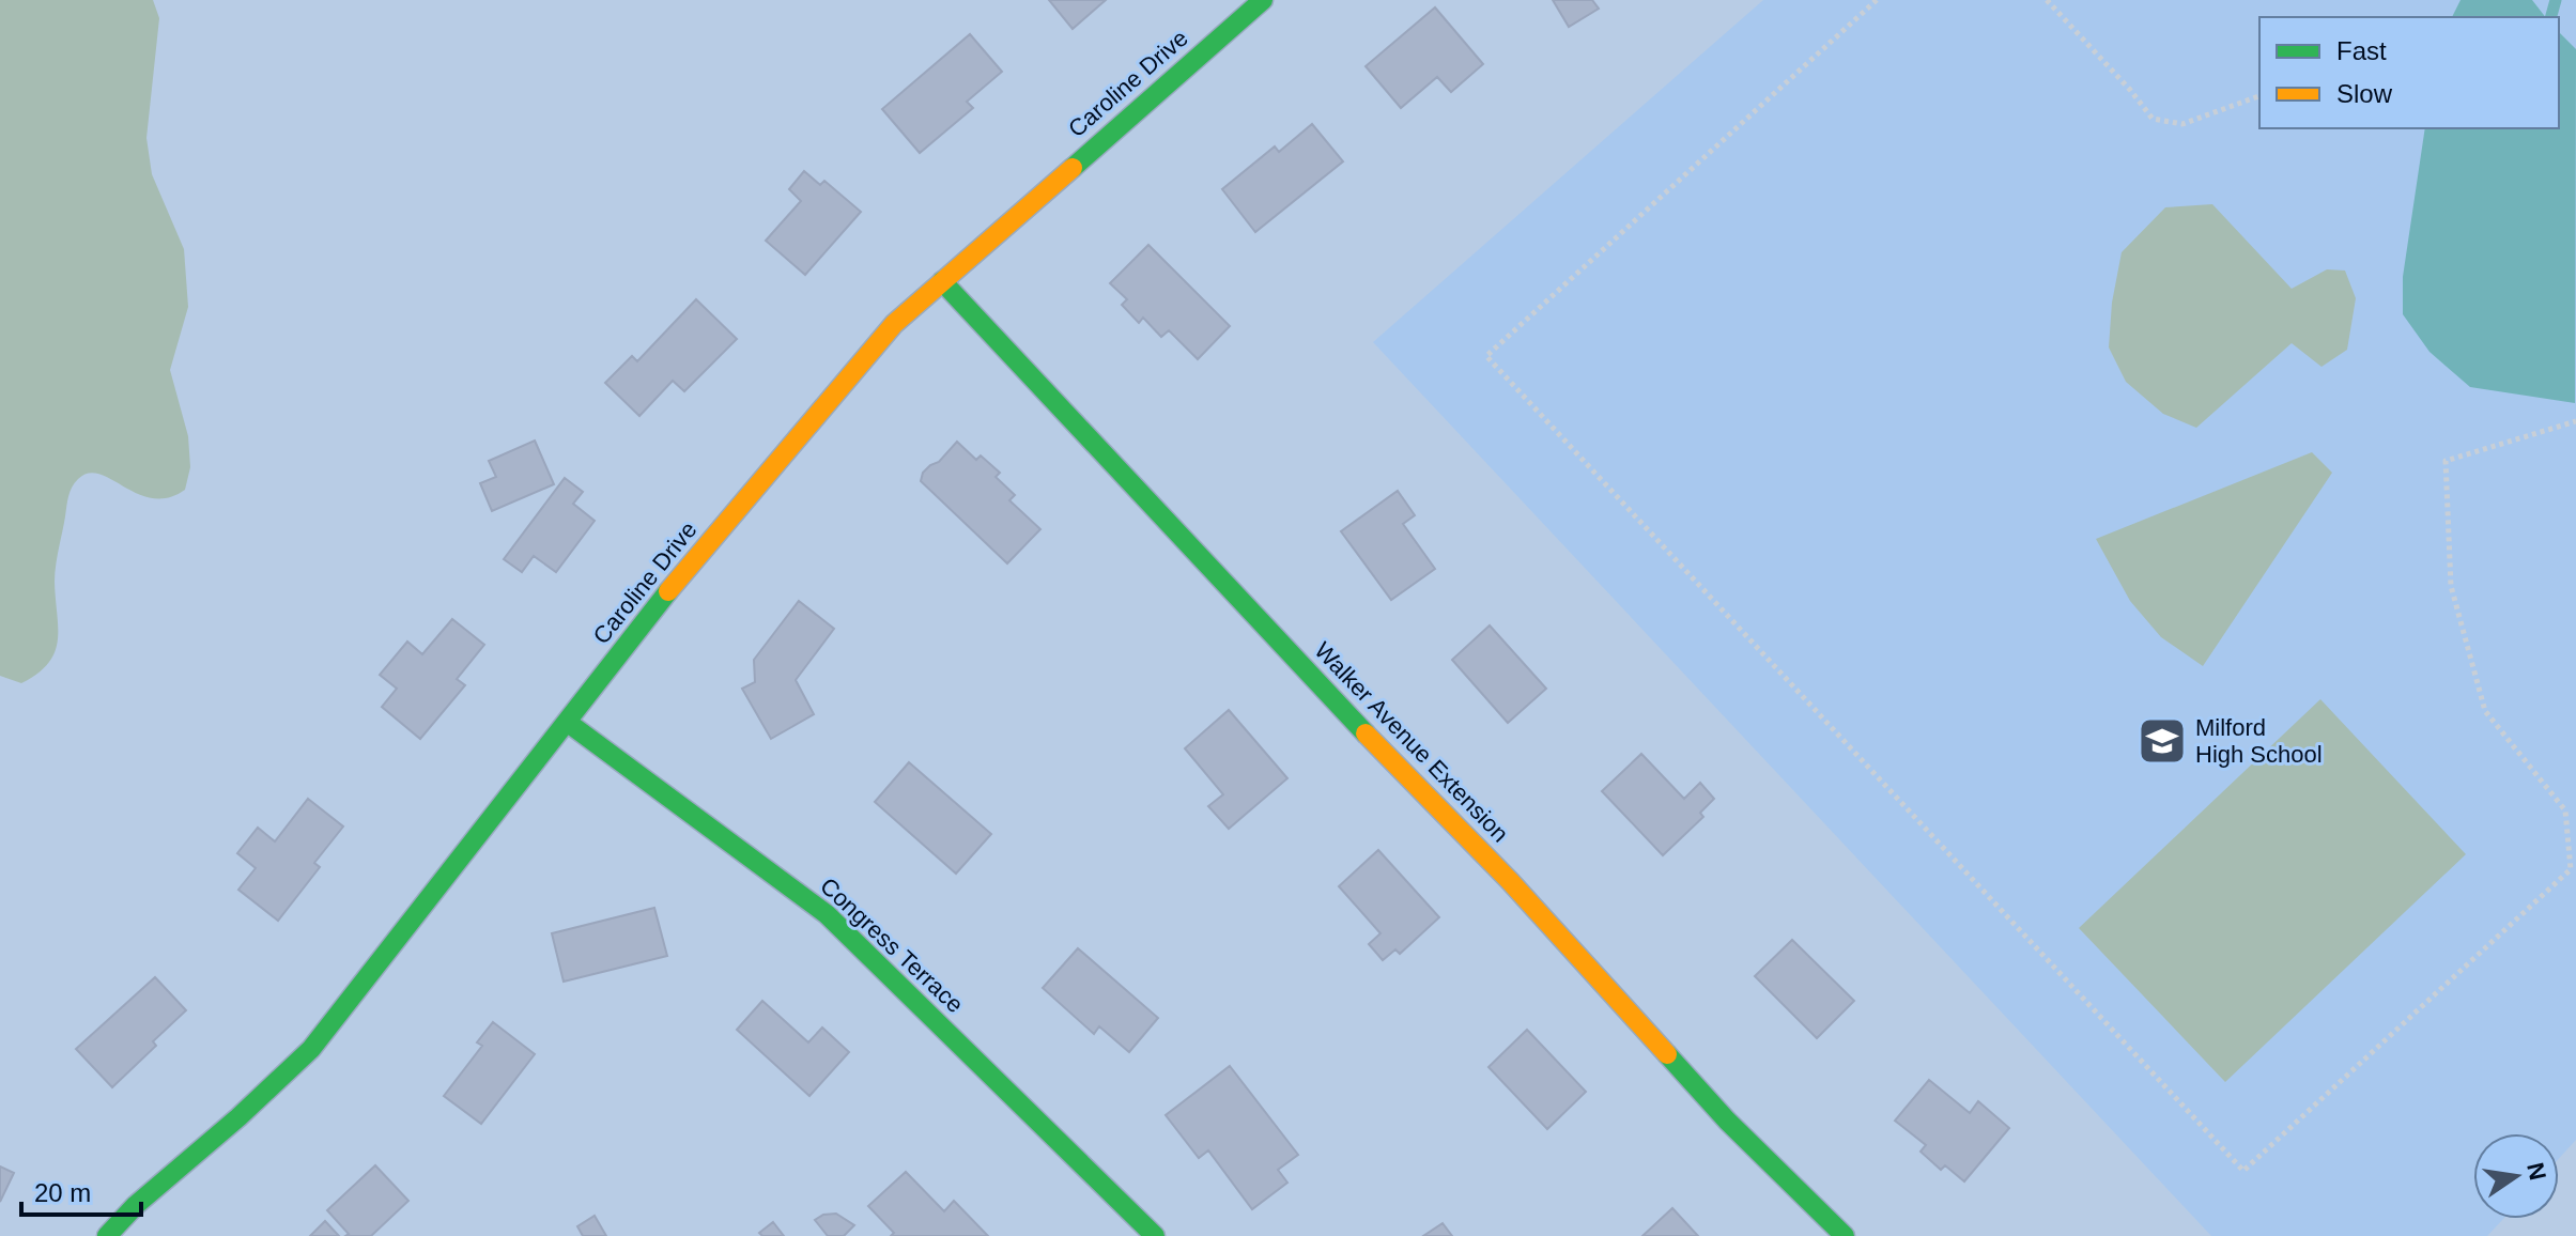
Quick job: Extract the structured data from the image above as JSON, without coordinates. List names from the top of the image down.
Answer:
{
  "streets": {
    "street": ["Caroline Drive", "Walker Avenue Extension", "Congress Terrace"]
  },
  "crossings": [
    ["Caroline Drive", "Walker Avenue Extension"],
    ["Caroline Drive", "Congress Terrace"]
  ],
  "places": {
    "school or university": ["Milford High School"]
  },
  "legend": ["Fast", "Slow"],
  "scale_bar": "20 m",
  "north": "right"
}
